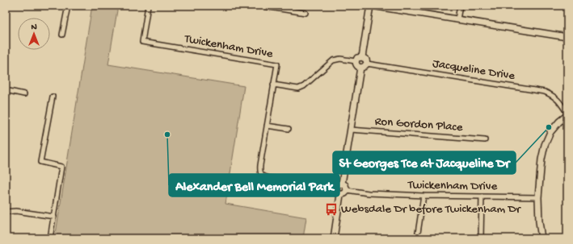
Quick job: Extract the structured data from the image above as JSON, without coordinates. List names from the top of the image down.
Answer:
{
  "streets": {
    "street": ["Twickenham Drive", "Jacqueline Drive", "Ron Gordon Place"]
  },
  "places": {
    "other": ["St Georges Tce at Jacqueline Dr", "Alexander Bell Memorial Park"],
    "bus stop": ["Websdale Dr before Twickenham Dr"]
  },
  "north": "top"
}
